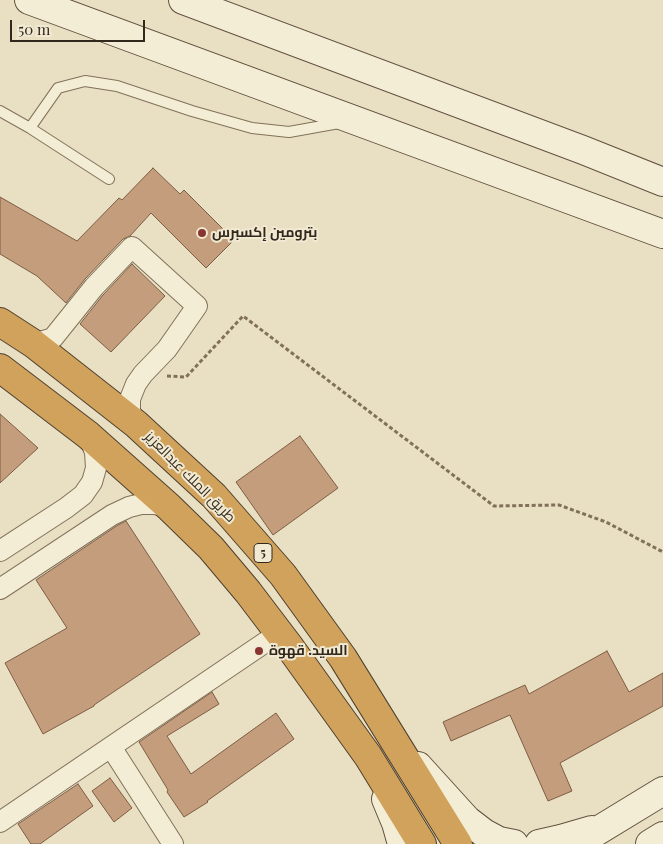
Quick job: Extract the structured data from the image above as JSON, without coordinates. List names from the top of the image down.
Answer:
{
  "streets": {
    "highway": ["طريق الملك عبدالعزيز", "5"]
  },
  "places": ["بترومين إكسبرس", "السيد. قهوة"],
  "scale_bar": "50 m"
}
